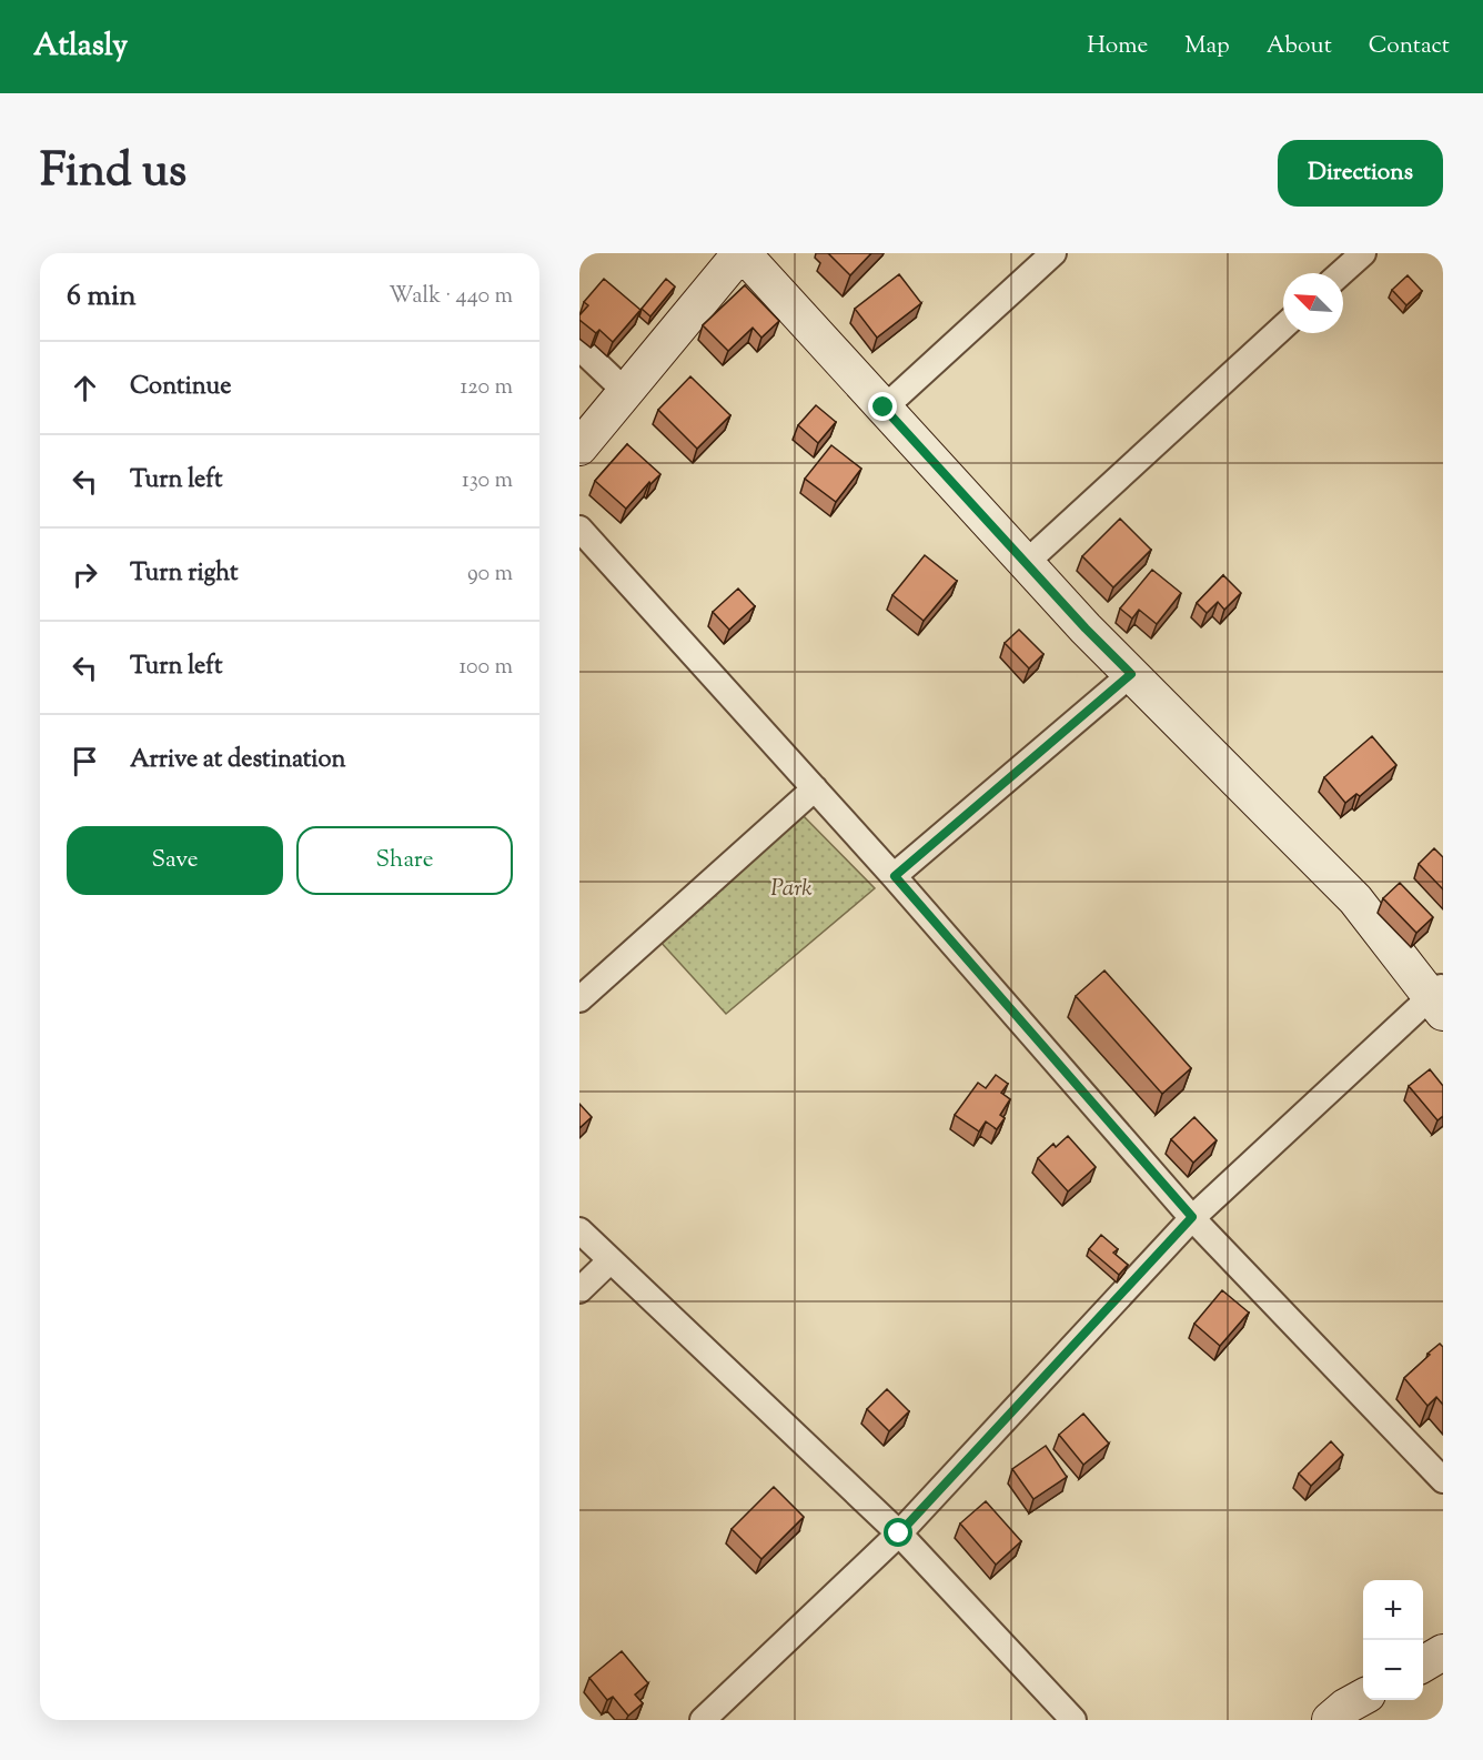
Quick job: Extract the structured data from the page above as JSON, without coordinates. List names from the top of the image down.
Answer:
{
  "parks": ["Park"],
  "north": "top left",
  "page": {
    "header": "Atlasly",
    "nav": [
      "Home",
      "Map",
      "About",
      "Contact"
    ],
    "title": "Find us",
    "buttons": [
      "Directions",
      ["Save", "Share"]
    ],
    "heading": ["6 min", "Walk · 440 m"],
    "list": [
      ["Continue", "120 m"],
      ["Turn left", "130 m"],
      ["Turn right", "90 m"],
      ["Turn left", "100 m"],
      "Arrive at destination"
    ],
    "map_buttons": ["+", "−"]
  }
}
